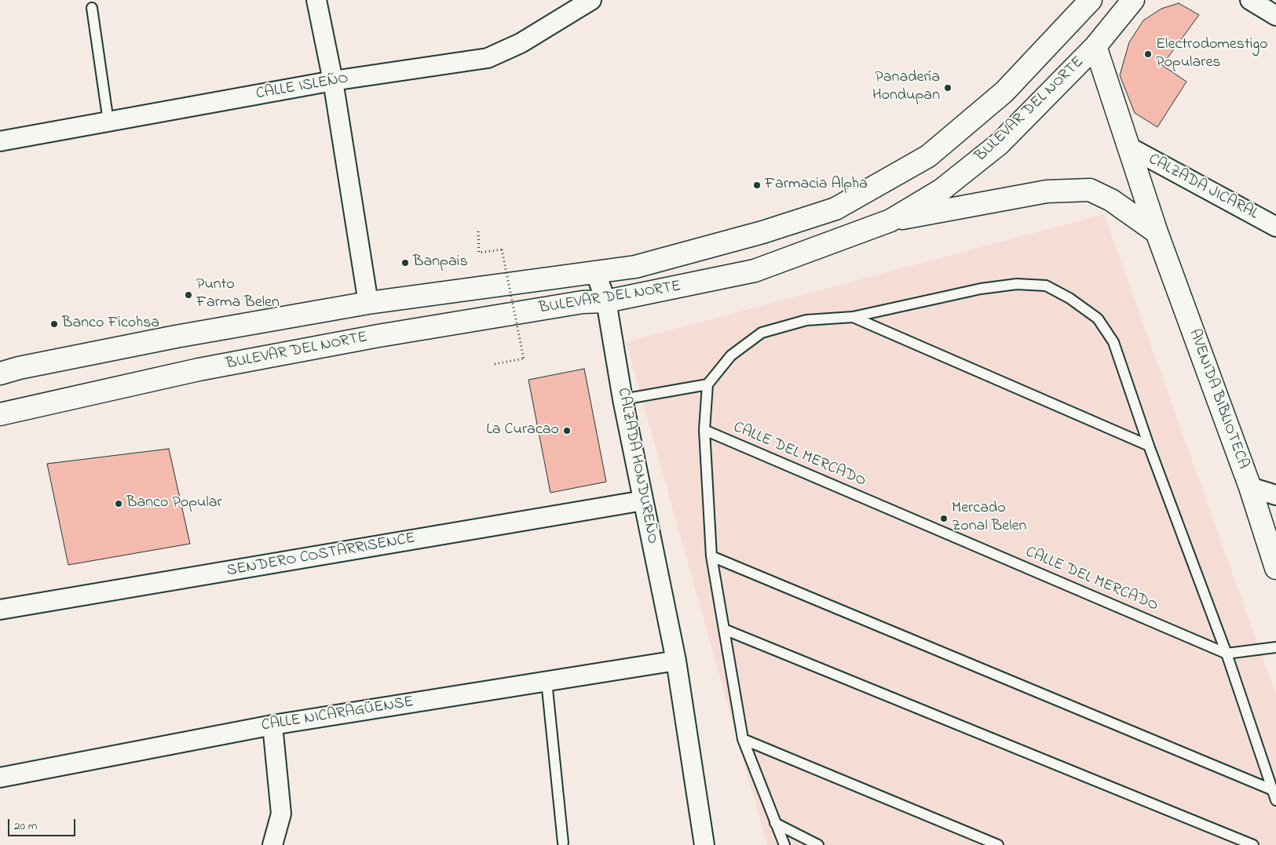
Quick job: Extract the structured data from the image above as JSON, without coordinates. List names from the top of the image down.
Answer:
{
  "streets": {
    "main road": ["BULEVAR DEL NORTE", "AVENIDA BIBLIOTECA"],
    "street": [
      "CALLE ISLEÑO",
      "CALZADA JICARAL",
      "CALZADA HONDUREÑO",
      "SENDERO COSTARRISENCE",
      "CALLE NICARAGÜENSE"
    ],
    "lane": ["CALLE DEL MERCADO"]
  },
  "crossings": [
    ["BULEVAR DEL NORTE", "AVENIDA BIBLIOTECA"],
    ["BULEVAR DEL NORTE", "CALZADA HONDUREÑO"],
    ["CALZADA JICARAL", "AVENIDA BIBLIOTECA"],
    ["CALZADA HONDUREÑO", "SENDERO COSTARRISENCE"],
    ["CALZADA HONDUREÑO", "CALLE NICARAGÜENSE"]
  ],
  "places": [
    "Electrodomestigo Populares",
    "Panadería Hondupan",
    "Farmacia Alpha",
    "Banpais",
    "Punto Farma Belen",
    "Banco Ficohsa",
    "La Curacao",
    "Banco Popular",
    "Mercado Zonal Belen"
  ],
  "scale_bar": "20 m"
}
